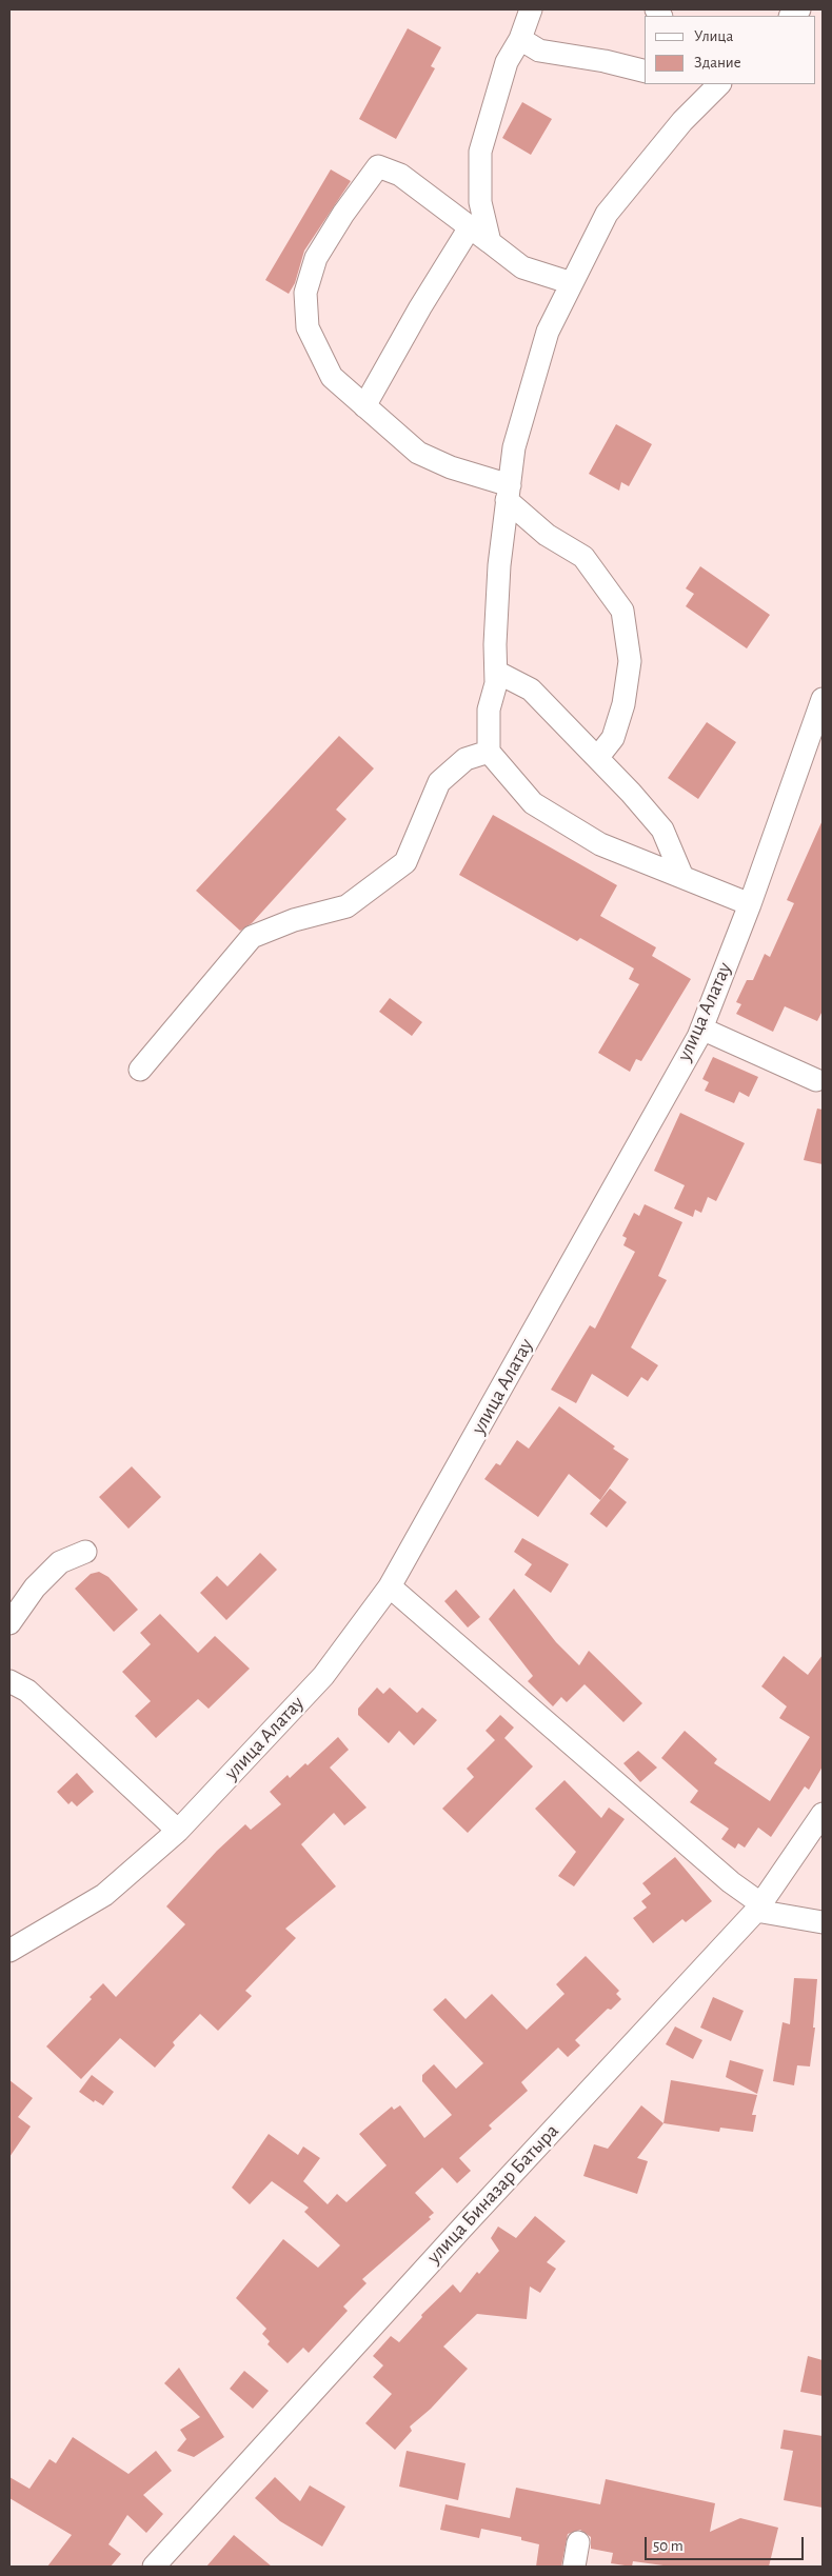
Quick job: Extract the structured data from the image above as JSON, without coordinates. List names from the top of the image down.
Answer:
{
  "streets": {
    "street": ["улица Алатау", "улица Биназар Батыра"]
  },
  "legend": ["Улица", "Здание"],
  "scale_bar": "50 m"
}
